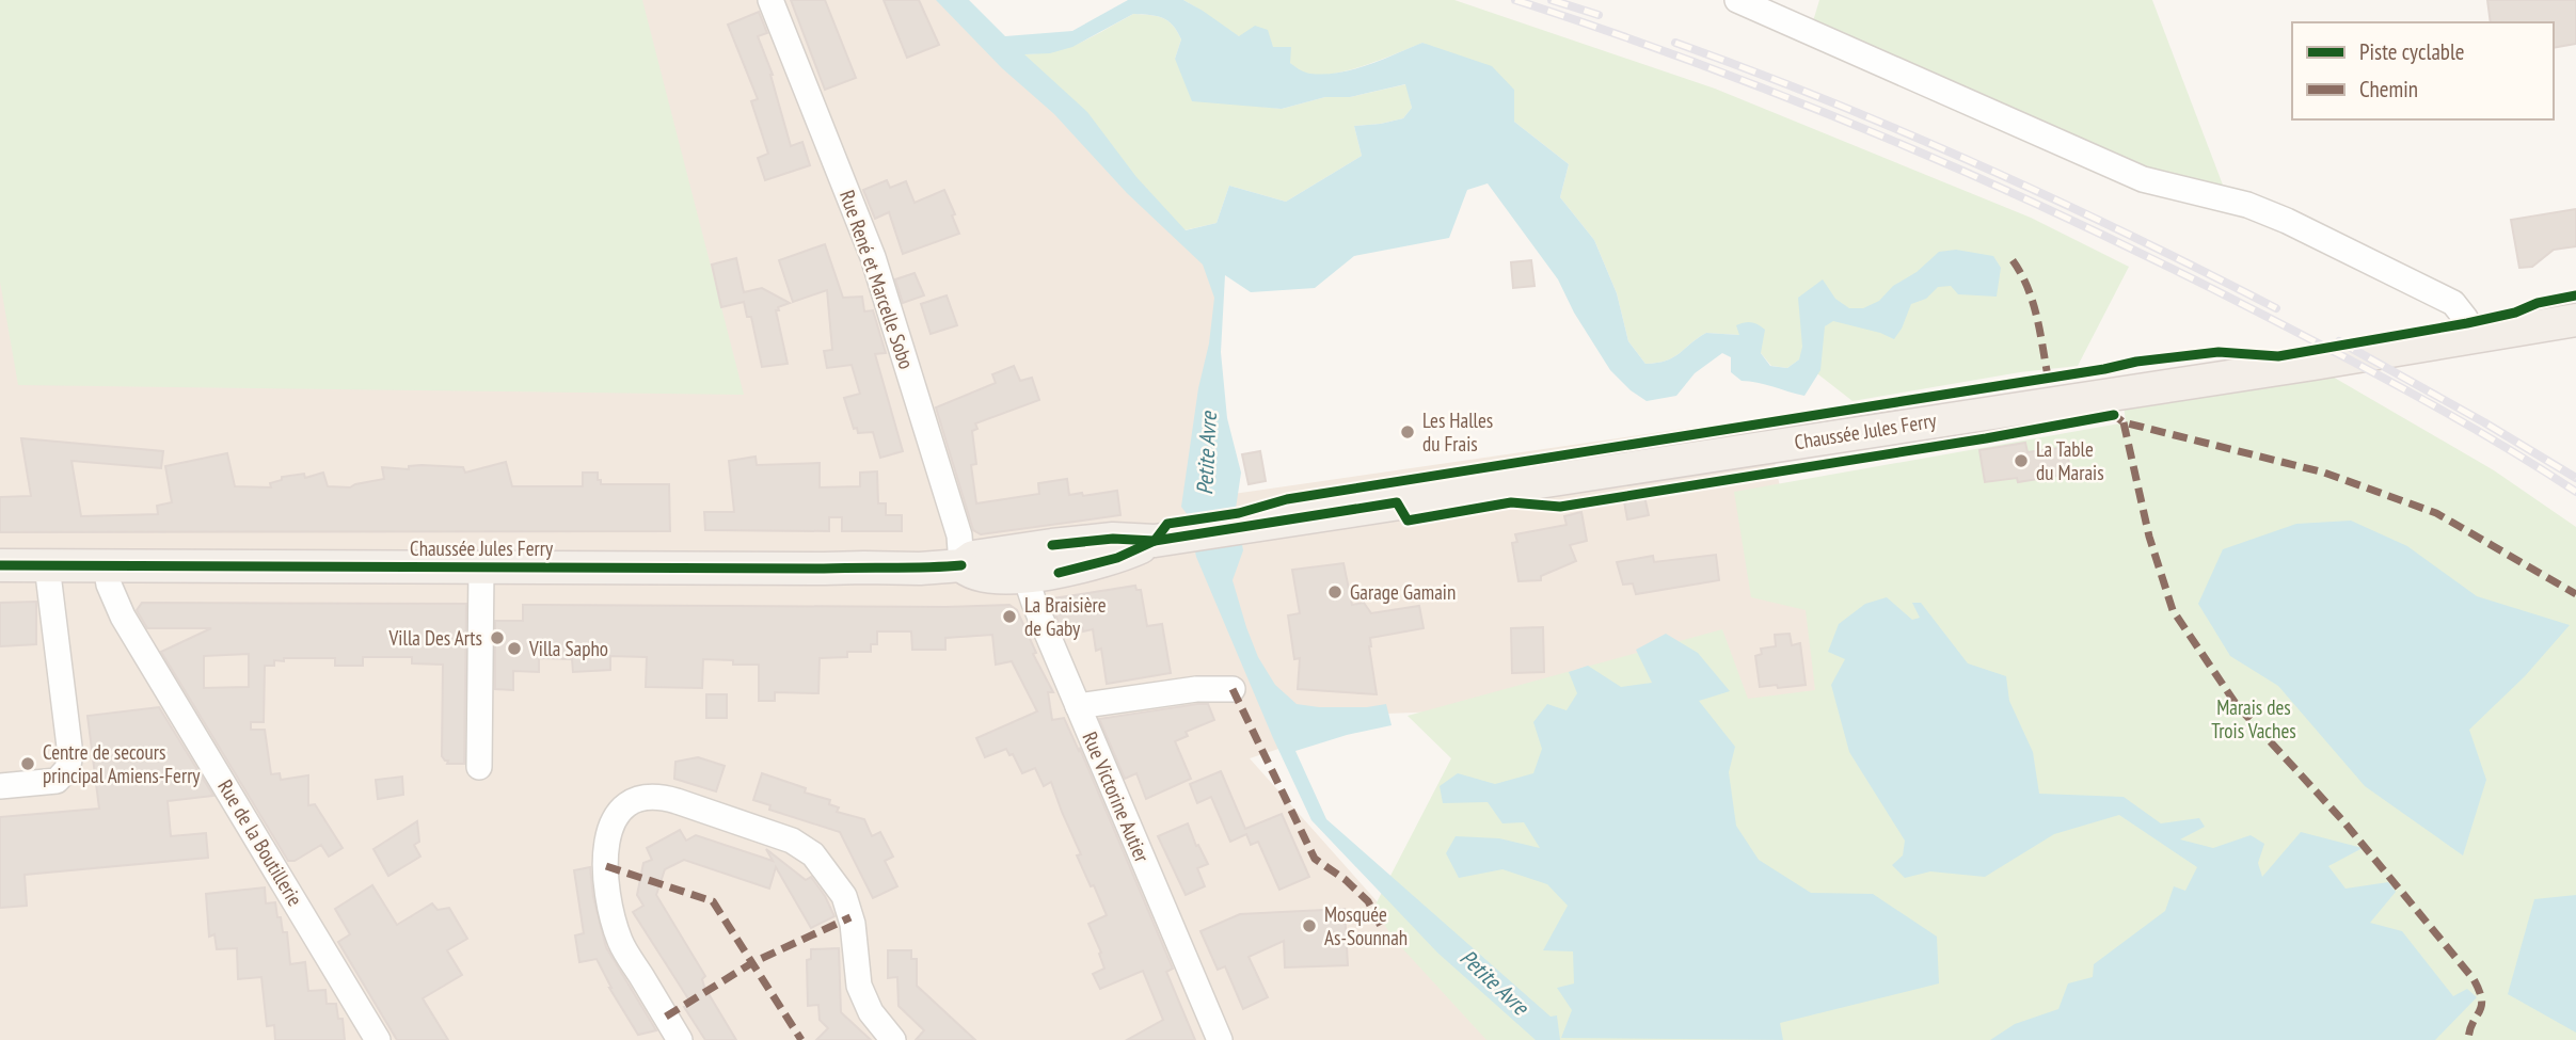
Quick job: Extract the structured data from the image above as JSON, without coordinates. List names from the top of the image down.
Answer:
{
  "streets": {
    "main road": ["Chaussée Jules Ferry"],
    "street": ["Rue René et Marcelle Sobo", "Rue Victorine Autier", "Rue de la Boutillerie"]
  },
  "crossings": [
    ["Rue René et Marcelle Sobo", "Chaussée Jules Ferry"],
    ["Chaussée Jules Ferry", "Rue Victorine Autier"],
    ["Chaussée Jules Ferry", "Rue de la Boutillerie"]
  ],
  "water": ["Petite Avre"],
  "parks": ["Marais des Trois Vaches"],
  "places": [
    "Les Halles du Frais",
    "La Table du Marais",
    "Garage Gamain",
    "La Braisière de Gaby",
    "Villa Des Arts",
    "Villa Sapho",
    "Centre de secours principal Amiens-Ferry",
    "Mosquée As-Sounnah"
  ],
  "legend": ["Piste cyclable", "Chemin"]
}
